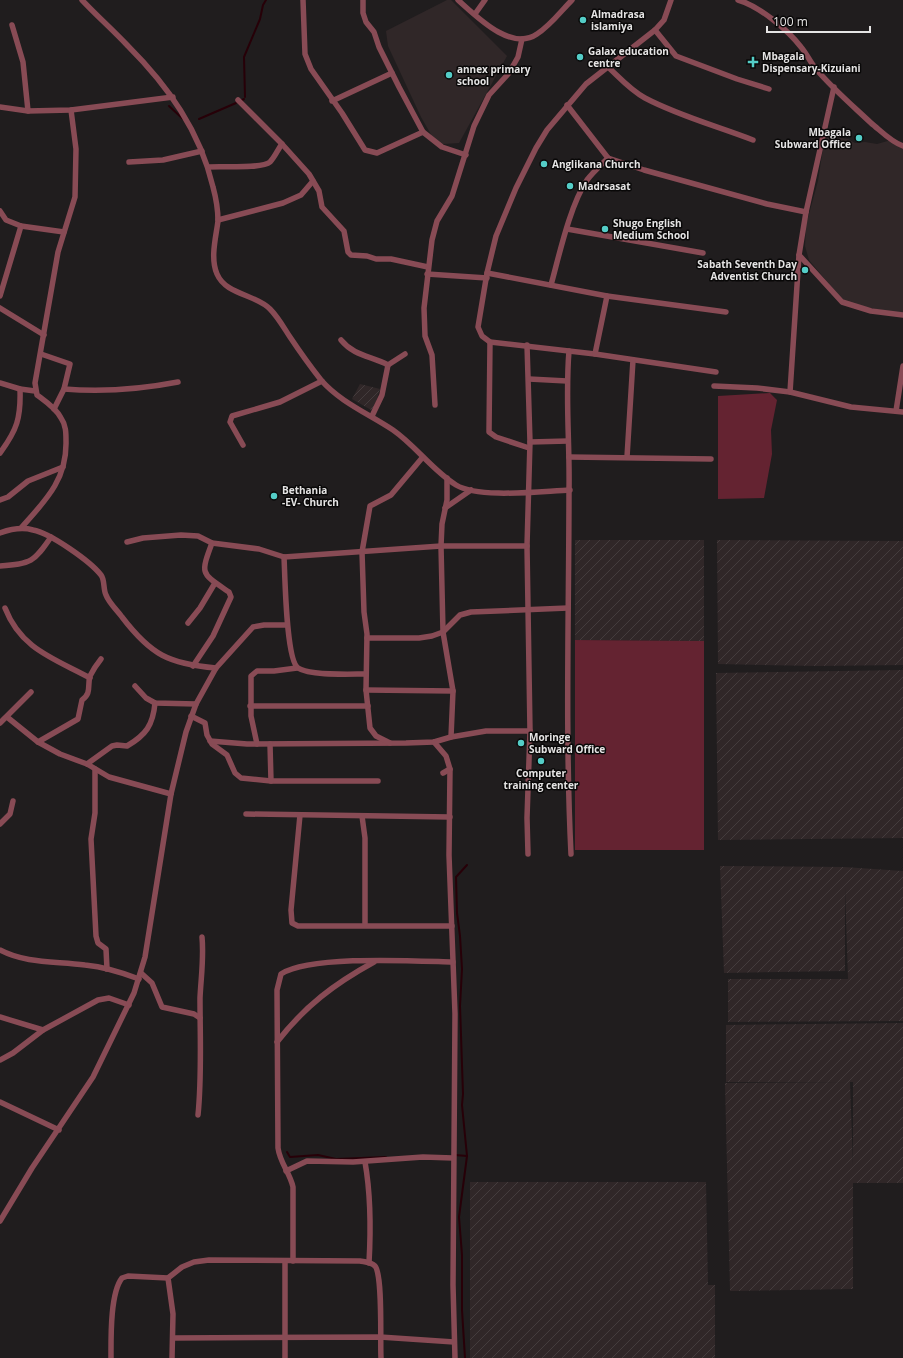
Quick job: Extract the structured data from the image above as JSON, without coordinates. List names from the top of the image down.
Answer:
{
  "places": {
    "other": [
      "Almadrasa islamiya",
      "Galax education centre",
      "annex primary school",
      "Mbagala Subward Office",
      "Anglikana Church",
      "Madrsasat",
      "Shugo English Medium School",
      "Sabath Seventh Day Adventist Church",
      "Bethania -EV- Church",
      "Moringe Subward Office",
      "Computer training center"
    ],
    "health": ["Mbagala Dispensary-Kizuiani"]
  },
  "scale_bar": "100 m"
}
